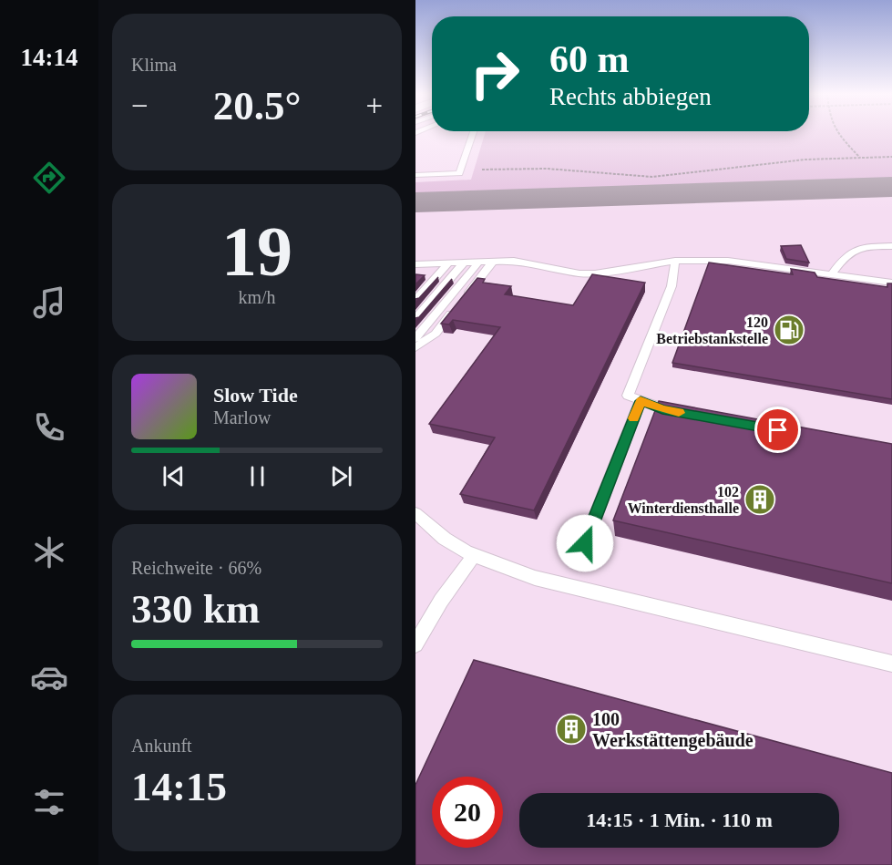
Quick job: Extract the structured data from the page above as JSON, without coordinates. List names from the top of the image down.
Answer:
{
  "places": {
    "fuel station": ["120 Betriebstankstelle"],
    "building": ["102 Winterdiensthalle", "100 Werkstättengebäude"]
  },
  "page": {
    "tabs": "14:14",
    "tile": [
      "Klima",
      ["19", "km/h"],
      ["Reichweite · 66%", "330 km"],
      ["Ankunft", "14:15"]
    ],
    "turn": ["60 m", "Rechts abbiegen"],
    "heat": ["−", "20.5°", "+"],
    "song": ["Slow Tide", "Marlow"],
    "limit": "20",
    "trip": "14:15 · 1 Min. · 110 m"
  }
}
